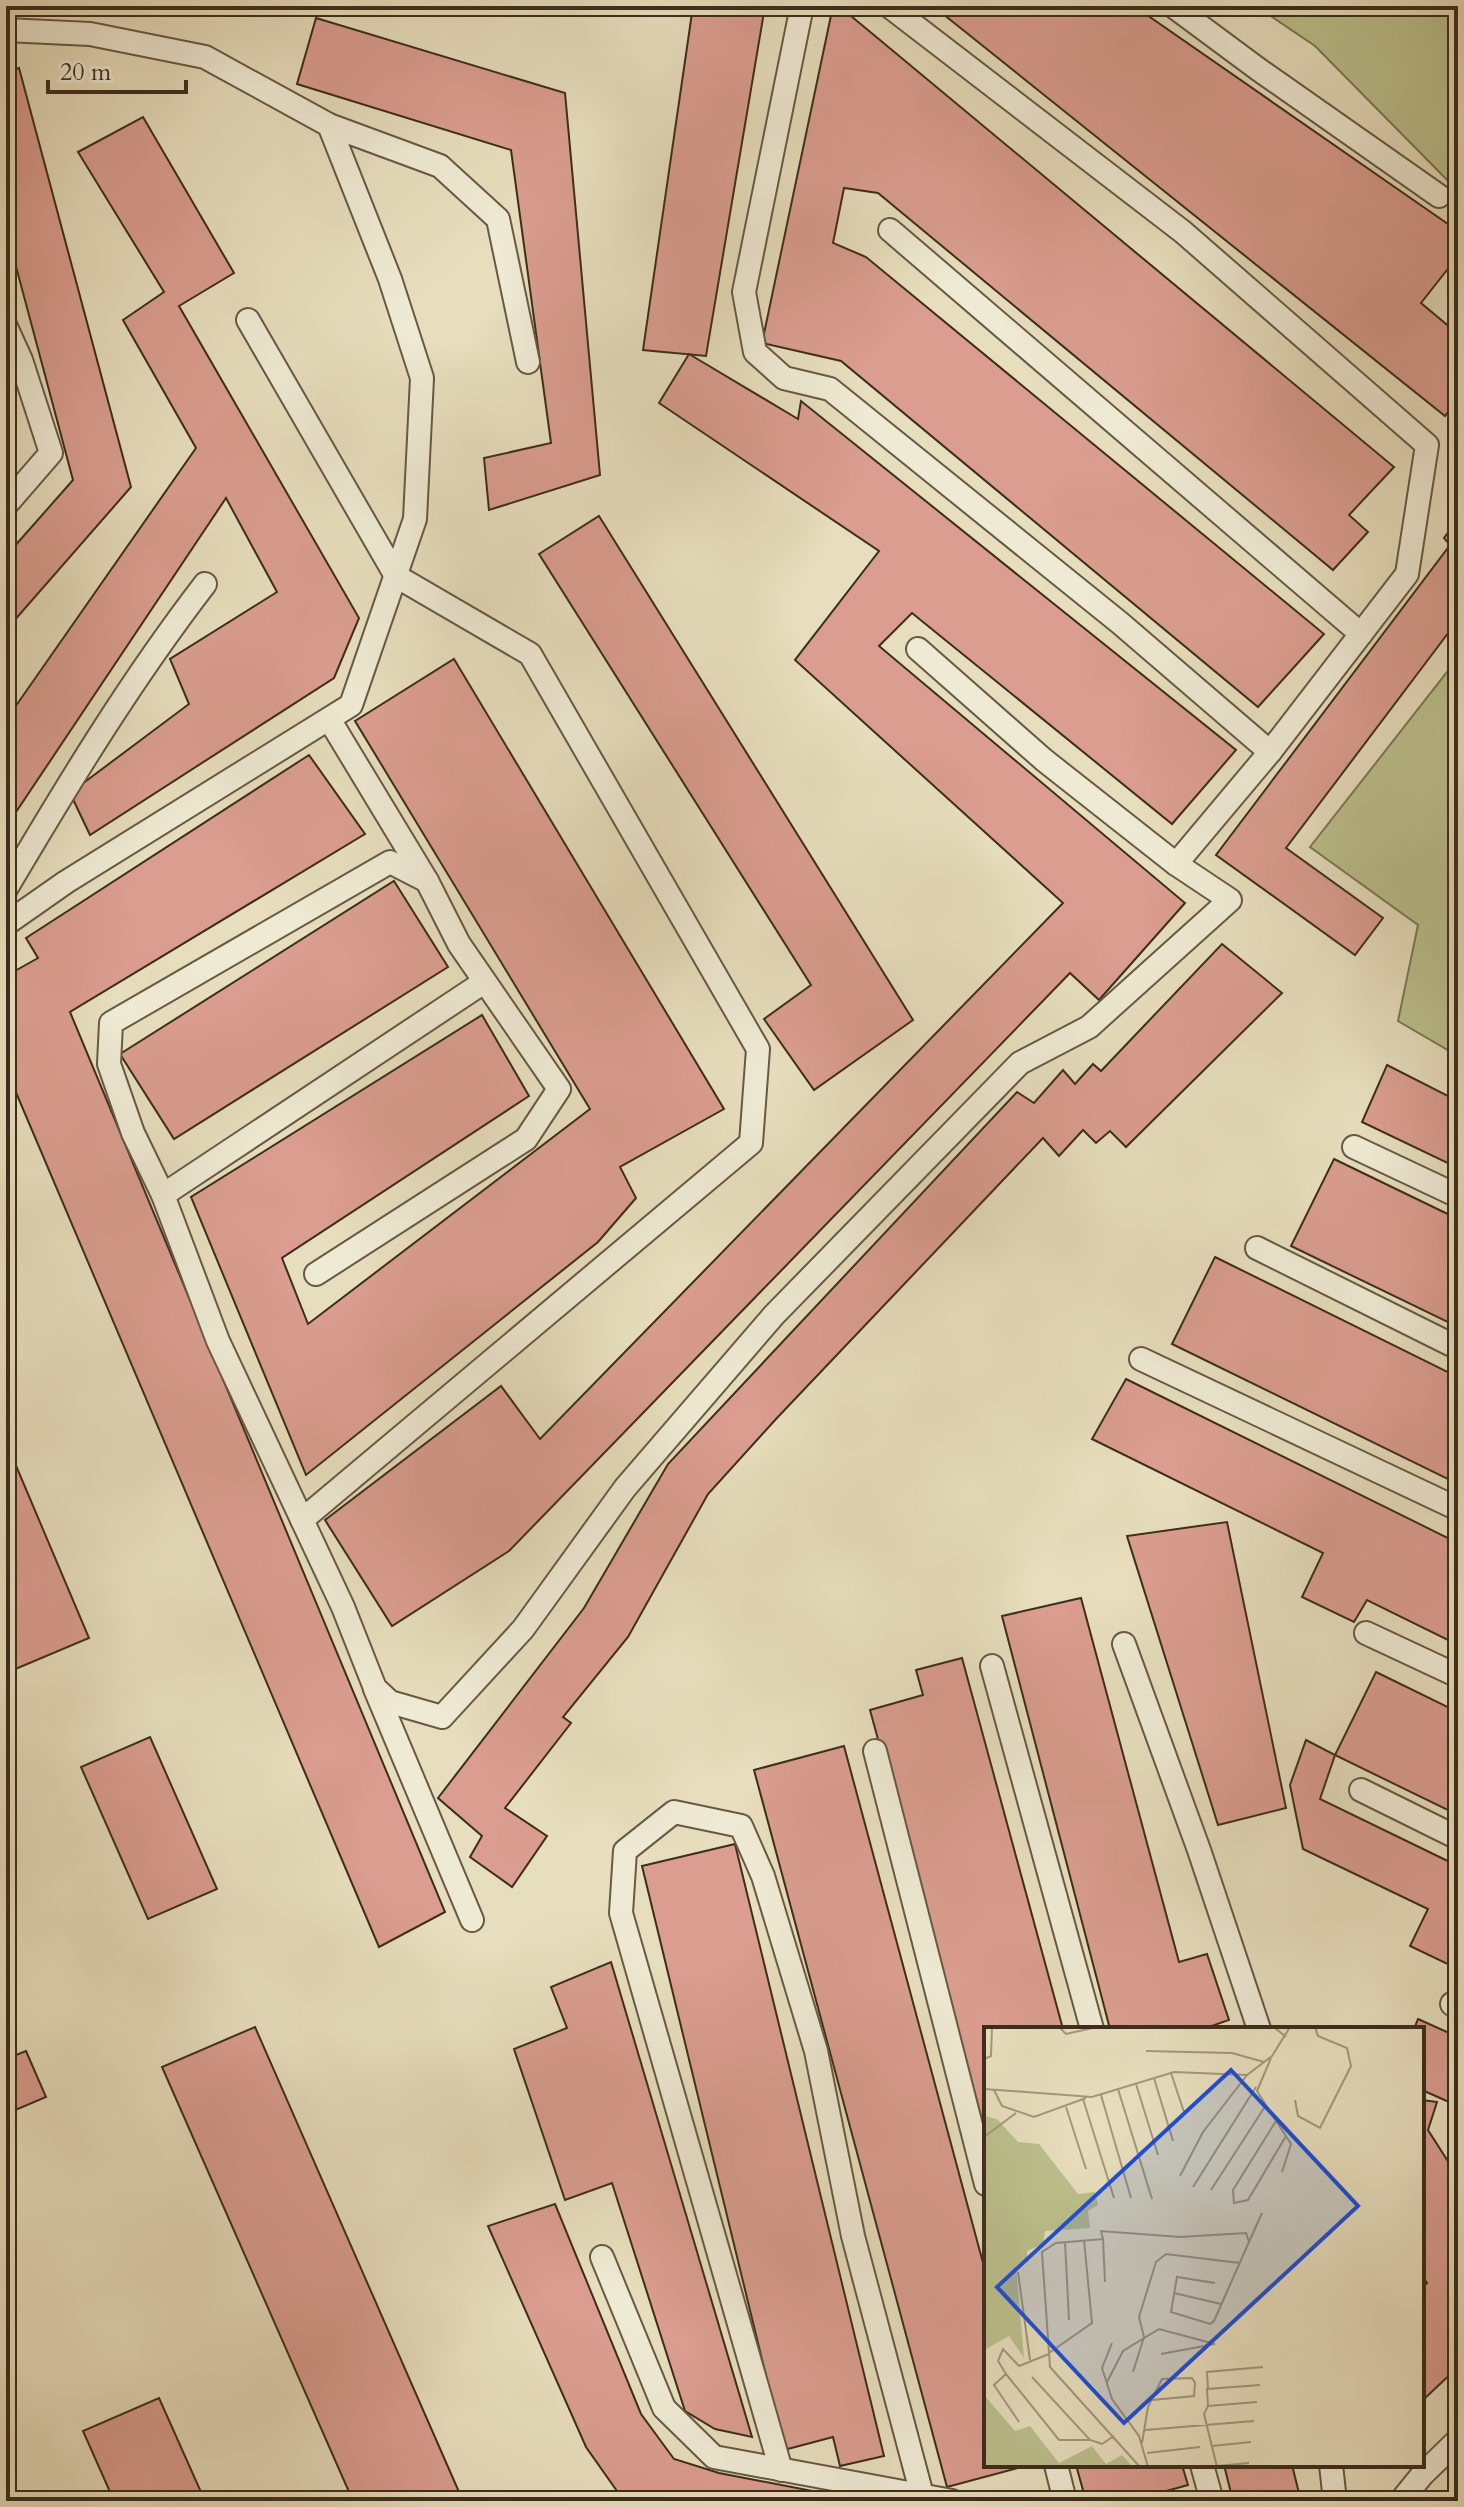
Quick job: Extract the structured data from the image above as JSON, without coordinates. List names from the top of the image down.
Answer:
{
  "scale_bar": "20 m"
}
